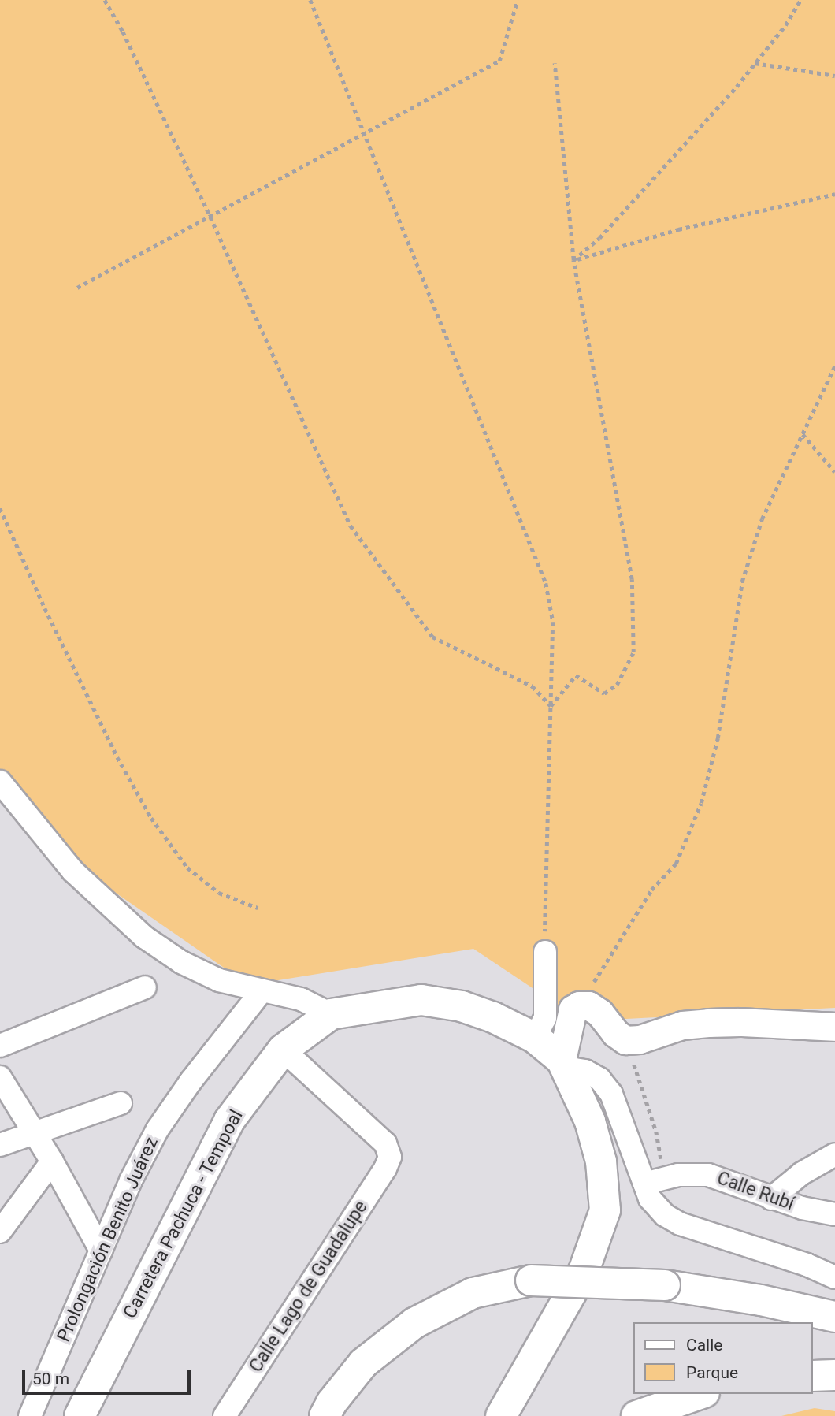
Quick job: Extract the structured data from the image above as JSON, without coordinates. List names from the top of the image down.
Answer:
{
  "streets": {
    "main road": ["Carretera Pachuca - Tempoal"],
    "street": ["Calle Rubí", "Prolongación Benito Juárez", "Calle Lago de Guadalupe"]
  },
  "crossings": [
    ["Carretera Pachuca - Tempoal", "Calle Lago de Guadalupe"]
  ],
  "legend": ["Calle", "Parque"],
  "scale_bar": "50 m"
}
